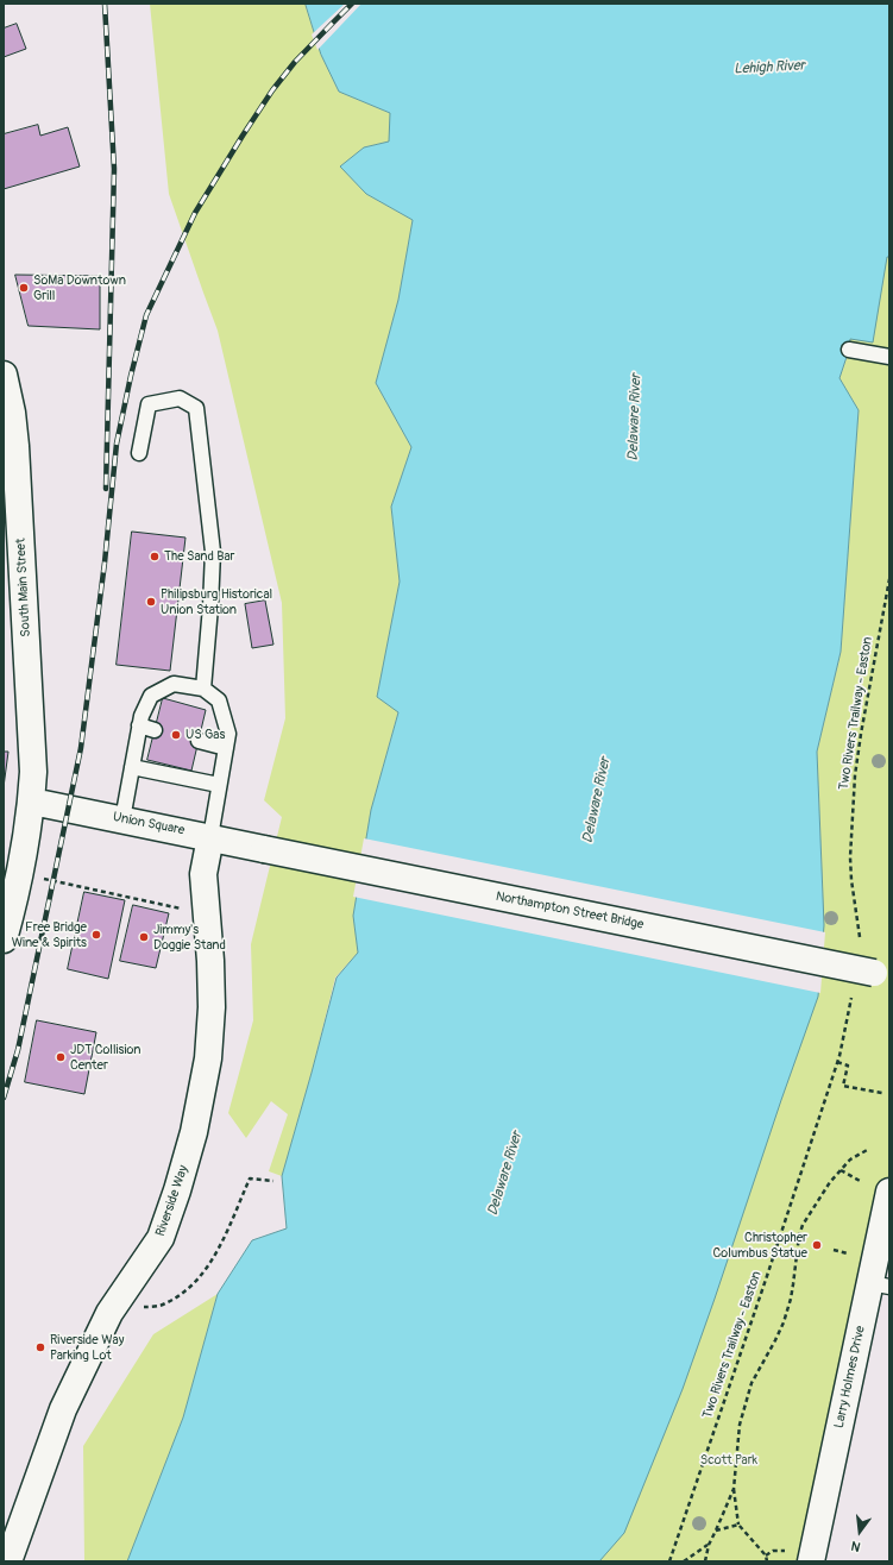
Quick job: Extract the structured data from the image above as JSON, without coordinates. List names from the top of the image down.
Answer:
{
  "streets": {
    "main road": [
      "South Main Street",
      "Union Square",
      "Northampton Street Bridge",
      "Riverside Way",
      "Larry Holmes Drive"
    ],
    "path": ["Two Rivers Trailway - Easton"]
  },
  "crossings": [
    ["South Main Street", "Union Square"],
    ["Union Square", "Northampton Street Bridge"],
    ["Union Square", "Riverside Way"]
  ],
  "water": ["Lehigh River", "Delaware River"],
  "parks": ["Scott Park"],
  "places": [
    "SoMa Downtown Grill",
    "The Sand Bar",
    "Philipsburg Historical Union Station",
    "US Gas",
    "Free Bridge Wine & Spirits",
    "Jimmy's Doggie Stand",
    "JDT Collision Center",
    "Christopher Columbus Statue",
    "Riverside Way Parking Lot"
  ],
  "north": "bottom"
}
